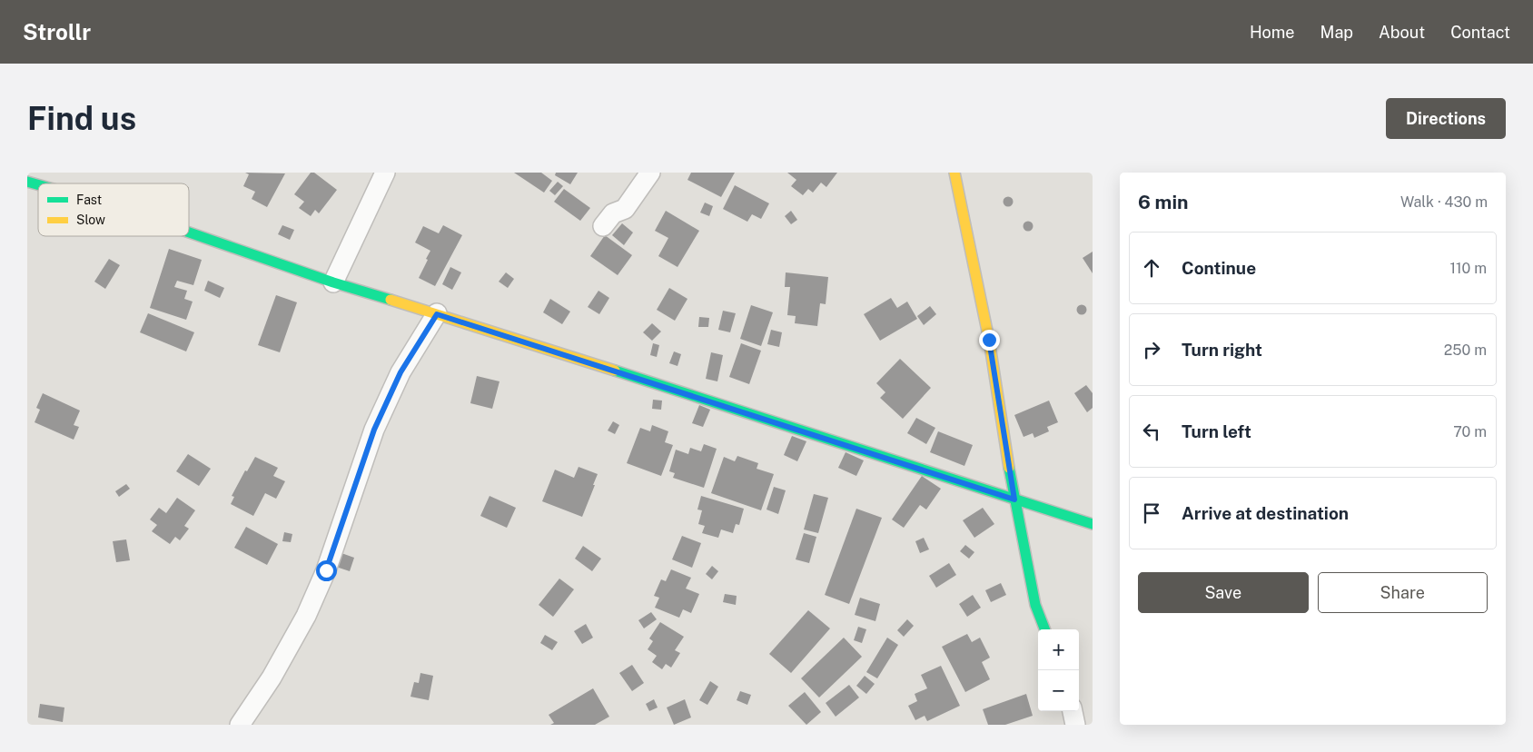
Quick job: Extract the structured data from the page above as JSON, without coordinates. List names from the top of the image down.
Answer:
{
  "legend": ["Fast", "Slow"],
  "page": {
    "header": "Strollr",
    "nav": [
      "Home",
      "Map",
      "About",
      "Contact"
    ],
    "buttons": [
      "Directions",
      ["Save", "Share"]
    ],
    "title": "Find us",
    "heading": ["6 min", "Walk · 430 m"],
    "list": [
      ["Continue", "110 m"],
      ["Turn right", "250 m"],
      ["Turn left", "70 m"],
      "Arrive at destination"
    ],
    "map_buttons": ["+", "−"]
  }
}
